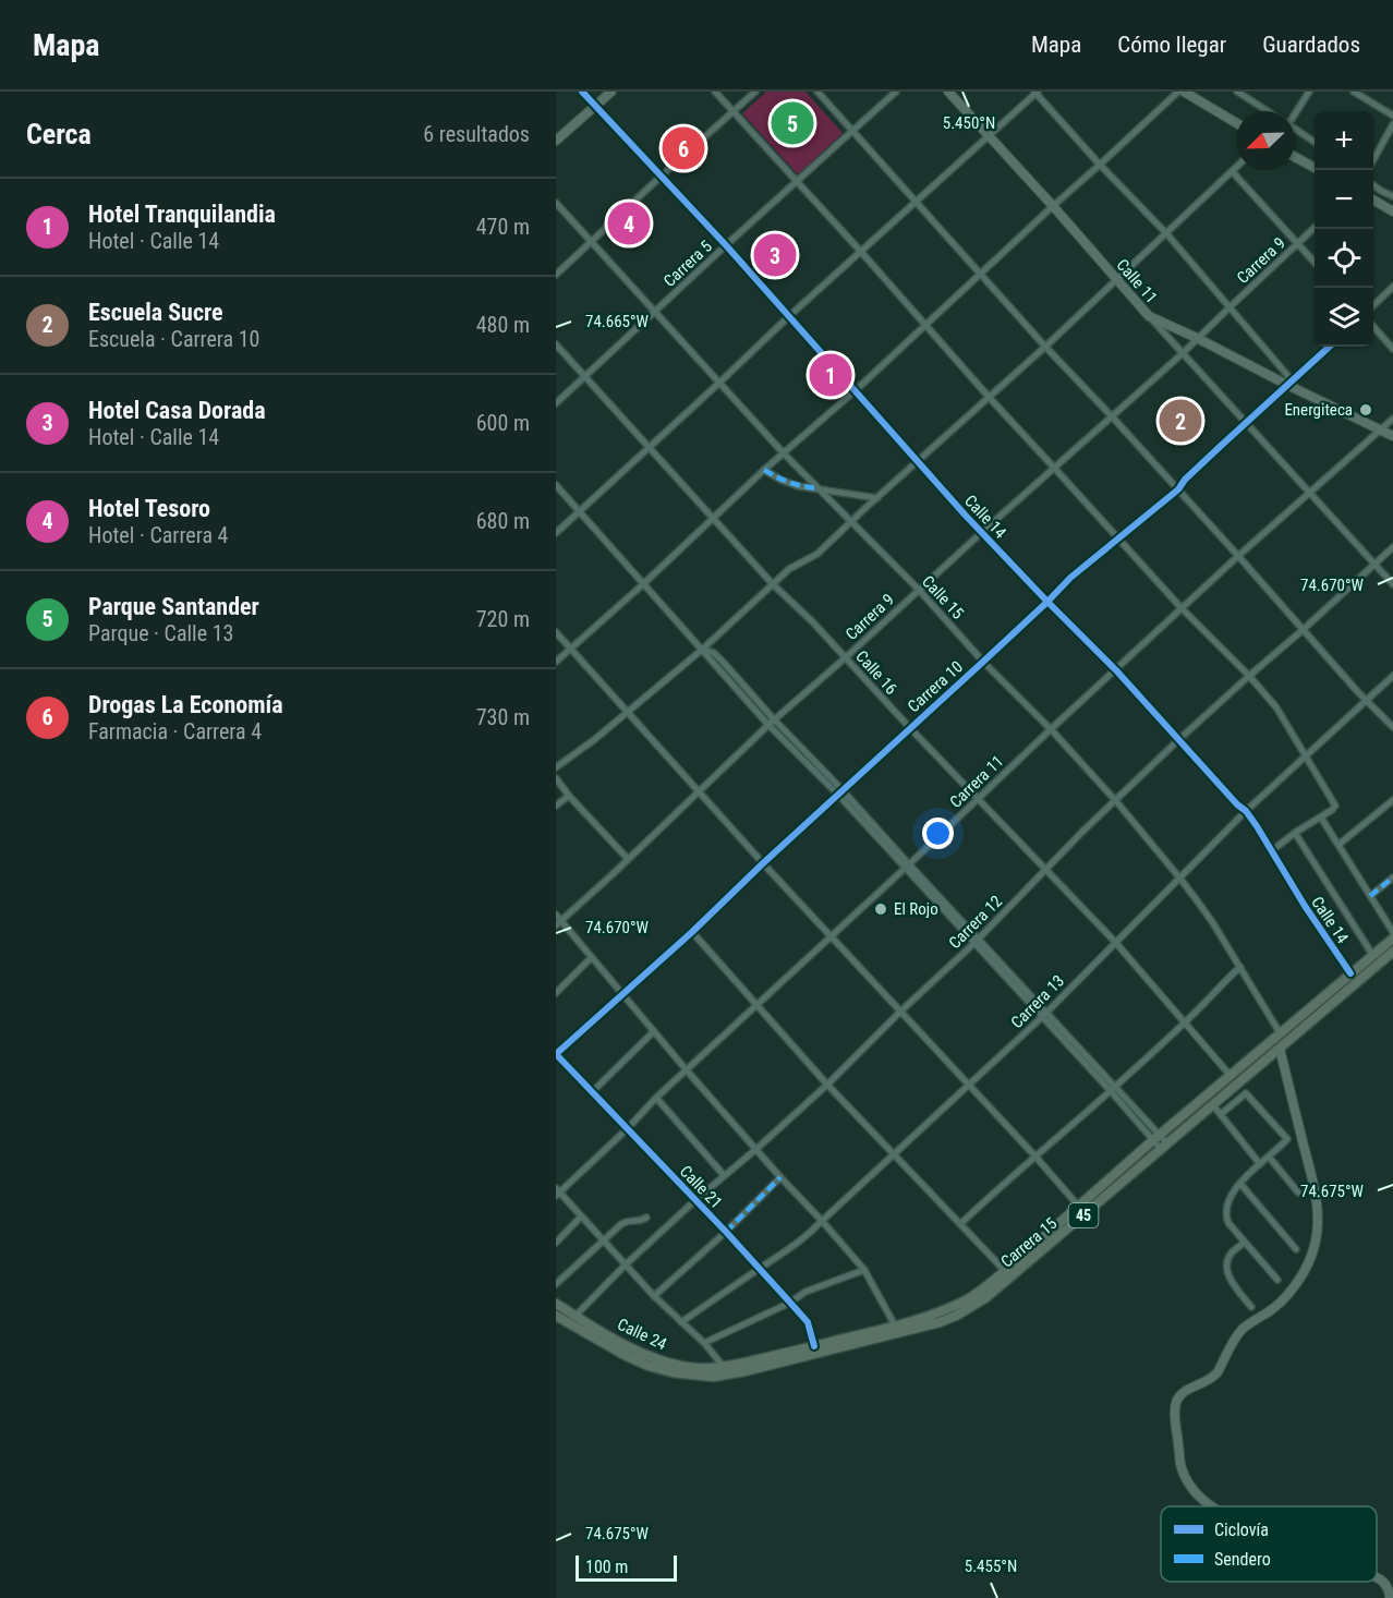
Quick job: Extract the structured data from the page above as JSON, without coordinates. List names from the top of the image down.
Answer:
{
  "streets": {
    "main road": [
      "Calle 11",
      "45",
      "Carrera 15",
      "Calle 24"
    ],
    "street": [
      "Carrera 9",
      "Carrera 5",
      "Calle 14",
      "Calle 15",
      "Calle 16",
      "Carrera 10",
      "Carrera 11",
      "Carrera 12",
      "Carrera 13",
      "Calle 21"
    ]
  },
  "crossings": [
    ["Carrera 9", "Calle 11"],
    ["Carrera 9", "Calle 14"],
    ["Carrera 9", "Calle 15"],
    ["Carrera 9", "Calle 16"],
    ["Carrera 5", "Calle 14"],
    ["Carrera 5", "Calle 15"],
    ["Carrera 5", "Calle 16"],
    ["Calle 11", "Carrera 10"],
    ["Calle 11", "Carrera 11"],
    ["Calle 14", "Carrera 10"],
    ["Calle 14", "Carrera 11"],
    ["Calle 14", "Carrera 12"],
    ["Calle 14", "Carrera 13"],
    ["Calle 14", "Carrera 15"],
    ["Calle 15", "Carrera 10"],
    ["Calle 15", "Carrera 11"],
    ["Calle 15", "Carrera 12"],
    ["Calle 15", "Carrera 13"],
    ["Calle 15", "Carrera 15"],
    ["Calle 16", "Carrera 10"],
    ["Calle 16", "Carrera 11"],
    ["Calle 16", "Carrera 12"],
    ["Calle 16", "Carrera 13"],
    ["Calle 16", "Carrera 15"],
    ["Carrera 10", "Calle 21"],
    ["Carrera 11", "Calle 21"],
    ["Carrera 12", "Calle 21"],
    ["Carrera 12", "Calle 24"],
    ["Carrera 13", "Calle 21"],
    ["Calle 21", "Carrera 15"],
    ["Carrera 15", "Calle 24"]
  ],
  "places": ["Energiteca", "El Rojo"],
  "legend": ["Ciclovía", "Sendero"],
  "scale_bar": "100 m",
  "north": "bottom left",
  "page": {
    "header": "Mapa",
    "nav": ["Mapa", "Cómo llegar", "Guardados"],
    "heading": ["Cerca", "6 resultados"],
    "pins": [
      "5",
      "6",
      "4",
      "3",
      "1",
      "2"
    ],
    "map_buttons": ["+", "−"],
    "list": [
      {
        "mark": "1",
        "name": "Hotel Tranquilandia",
        "note": "Hotel · Calle 14",
        "value": "470 m"
      },
      {
        "mark": "2",
        "name": "Escuela Sucre",
        "note": "Escuela · Carrera 10",
        "value": "480 m"
      },
      {
        "mark": "3",
        "name": "Hotel Casa Dorada",
        "note": "Hotel · Calle 14",
        "value": "600 m"
      },
      {
        "mark": "4",
        "name": "Hotel Tesoro",
        "note": "Hotel · Carrera 4",
        "value": "680 m"
      },
      {
        "mark": "5",
        "name": "Parque Santander",
        "note": "Parque · Calle 13",
        "value": "720 m"
      },
      {
        "mark": "6",
        "name": "Drogas La Economía",
        "note": "Farmacia · Carrera 4",
        "value": "730 m"
      }
    ],
    "scale": "100 m"
  },
  "coordinates": [
    "5.450°N",
    "74.665°W",
    "74.670°W",
    "74.675°W",
    "5.455°N"
  ]
}
